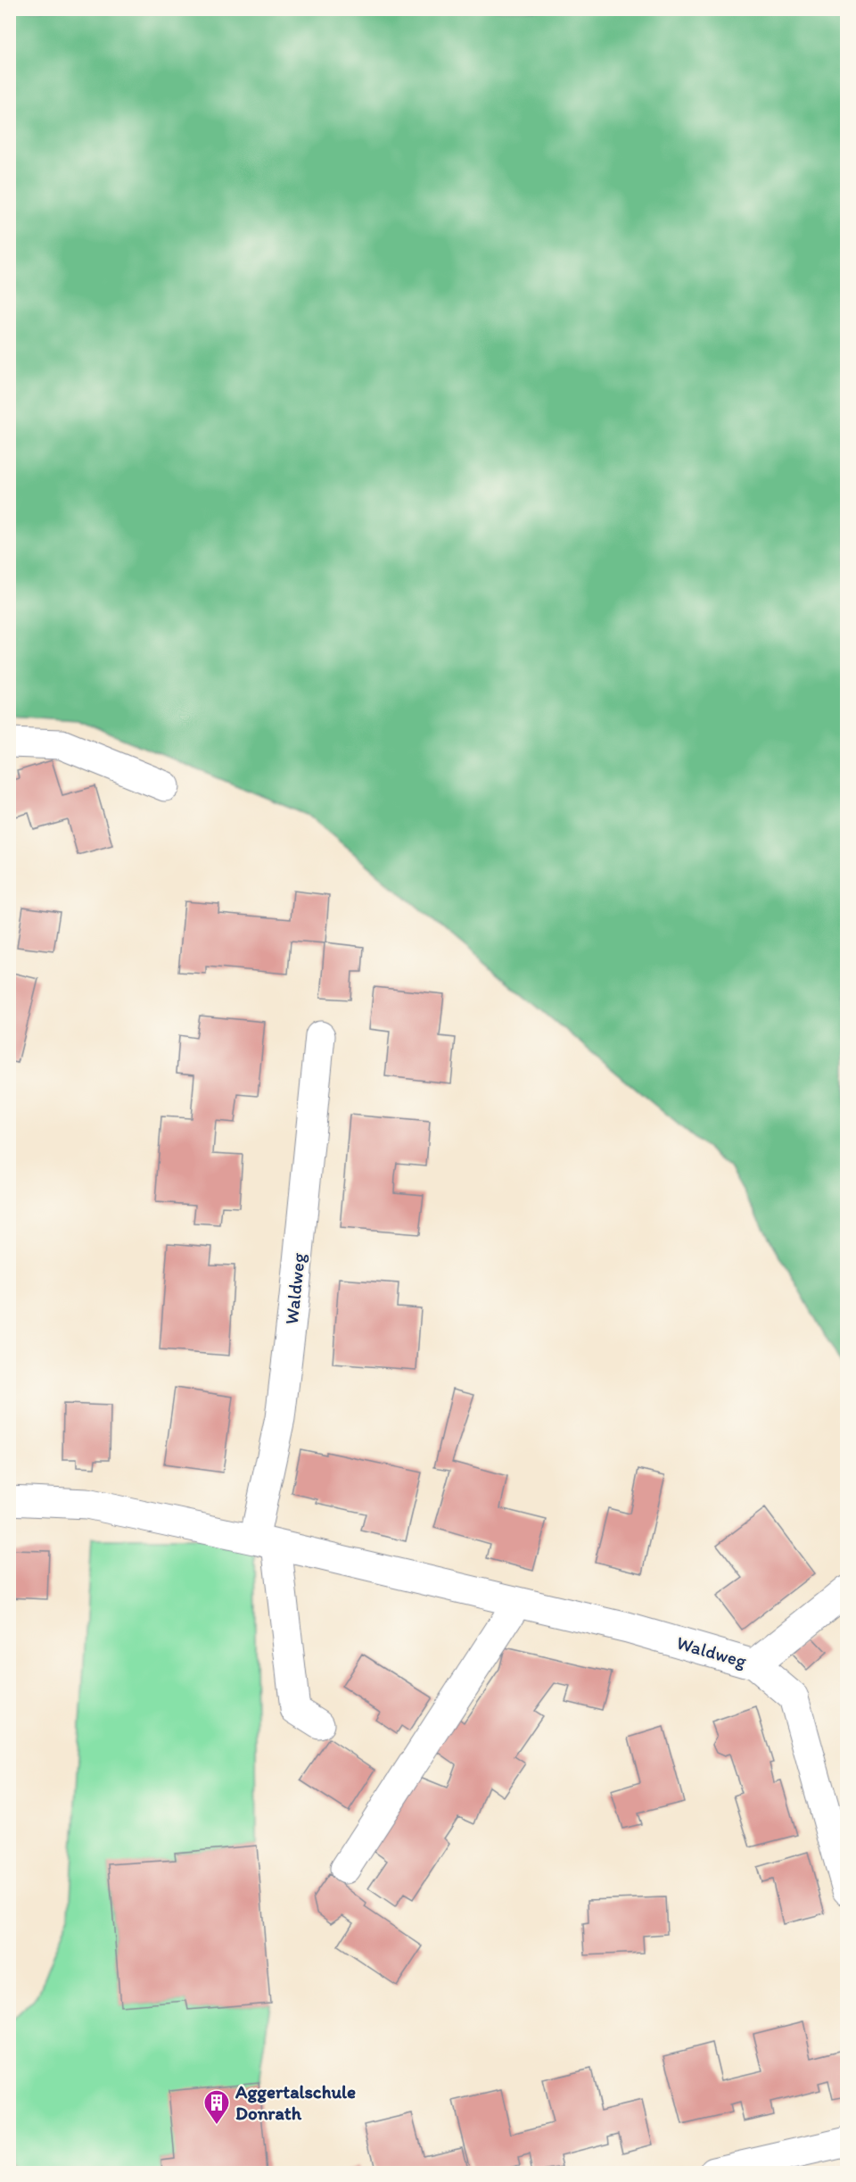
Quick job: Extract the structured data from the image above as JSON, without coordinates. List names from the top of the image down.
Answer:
{
  "streets": {
    "street": ["Waldweg"]
  },
  "places": {
    "building": ["Aggertalschule Donrath"]
  }
}
